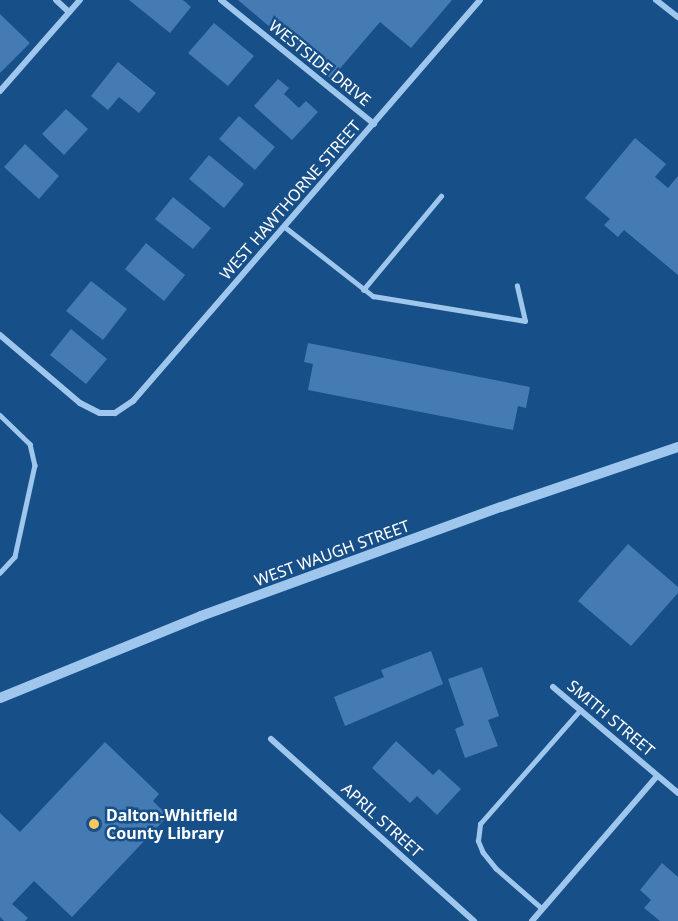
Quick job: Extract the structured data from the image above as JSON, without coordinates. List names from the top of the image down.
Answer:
{
  "streets": {
    "street": [
      "WESTSIDE DRIVE",
      "WEST HAWTHORNE STREET",
      "WEST WAUGH STREET",
      "SMITH STREET",
      "APRIL STREET"
    ]
  },
  "crossings": [
    ["WESTSIDE DRIVE", "WEST HAWTHORNE STREET"]
  ],
  "places": ["Dalton-Whitfield County Library"]
}
